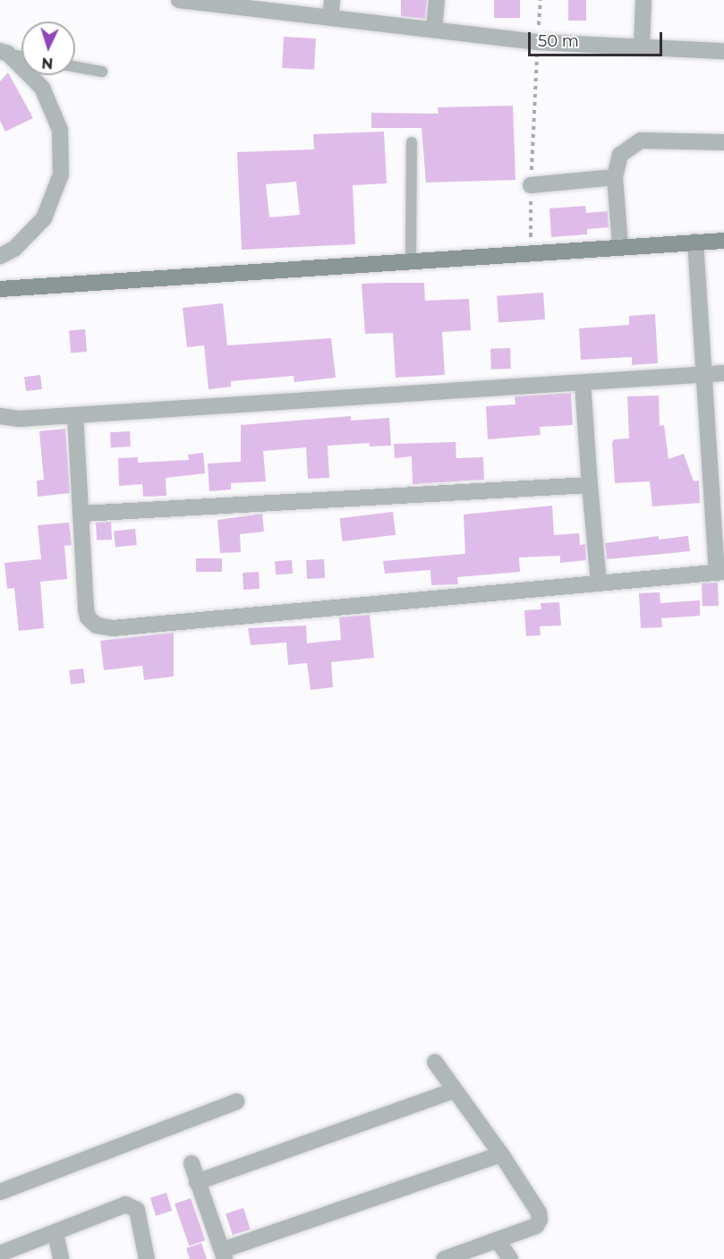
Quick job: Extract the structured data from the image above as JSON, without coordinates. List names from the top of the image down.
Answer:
{
  "scale_bar": "50 m",
  "north": "bottom"
}
